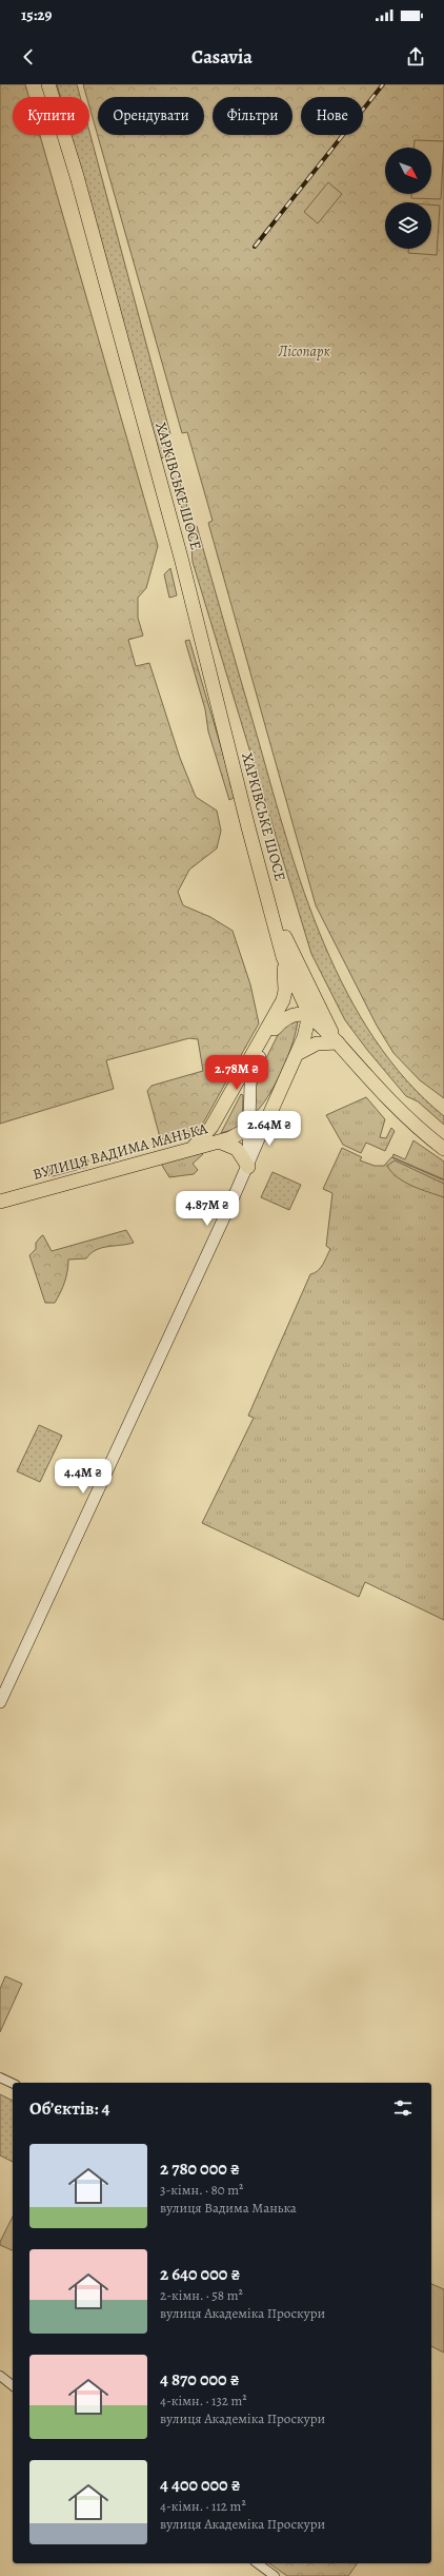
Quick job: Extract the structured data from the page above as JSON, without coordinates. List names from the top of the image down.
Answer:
{
  "streets": {
    "main road": ["ХАРКІВСЬКЕ ШОСЕ", "ВУЛИЦЯ ВАДИМА МАНЬКА"]
  },
  "parks": ["Лісопарк"],
  "north": "bottom right",
  "page": {
    "status": "15:29",
    "header": "Casavia",
    "chip": [
      "Купити",
      "Орендувати",
      "Фільтри",
      "Нове"
    ],
    "price": [
      "2.78M ₴",
      "2.64M ₴",
      "4.87M ₴",
      "4.4M ₴"
    ],
    "heading": "Об’єктів: 4",
    "list": [
      {
        "name": "2 780 000 ₴",
        "note": "3-кімн. · 80 m² · вулиця Вадима Манька"
      },
      {
        "name": "2 640 000 ₴",
        "note": "2-кімн. · 58 m² · вулиця Академіка Проскури"
      },
      {
        "name": "4 870 000 ₴",
        "note": "4-кімн. · 132 m² · вулиця Академіка Проскури"
      },
      {
        "name": "4 400 000 ₴",
        "note": "4-кімн. · 112 m² · вулиця Академіка Проскури"
      }
    ]
  }
}
